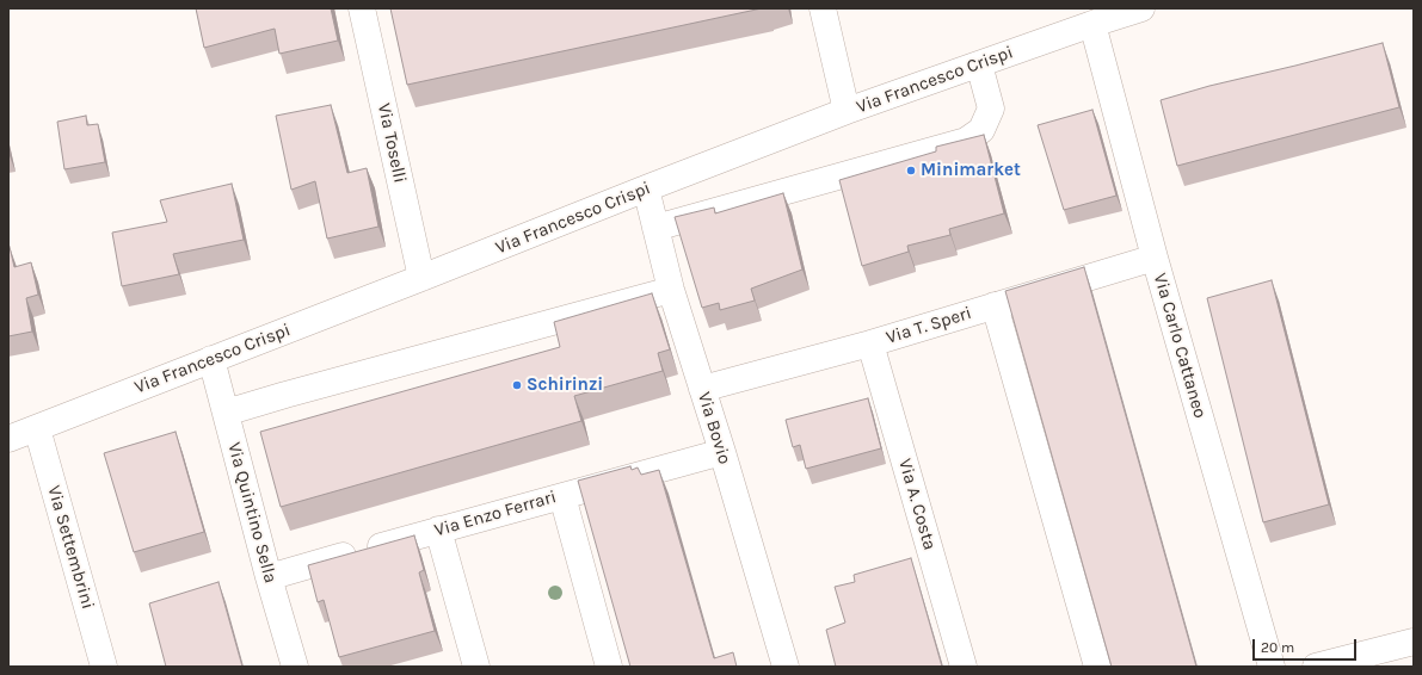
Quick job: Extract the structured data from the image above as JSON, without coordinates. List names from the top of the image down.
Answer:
{
  "streets": {
    "street": [
      "Via Francesco Crispi",
      "Via Toselli",
      "Via T. Speri",
      "Via Carlo Cattaneo",
      "Via Bovio",
      "Via A. Costa",
      "Via Quintino Sella",
      "Via Enzo Ferrari",
      "Via Settembrini"
    ]
  },
  "crossings": [
    ["Via Francesco Crispi", "Via Toselli"],
    ["Via Francesco Crispi", "Via Carlo Cattaneo"],
    ["Via Francesco Crispi", "Via Bovio"],
    ["Via Francesco Crispi", "Via Quintino Sella"],
    ["Via Francesco Crispi", "Via Settembrini"],
    ["Via T. Speri", "Via Carlo Cattaneo"],
    ["Via T. Speri", "Via Bovio"],
    ["Via T. Speri", "Via A. Costa"],
    ["Via Bovio", "Via Enzo Ferrari"],
    ["Via Quintino Sella", "Via Enzo Ferrari"]
  ],
  "places": ["Minimarket", "Schirinzi"],
  "scale_bar": "20 m"
}
